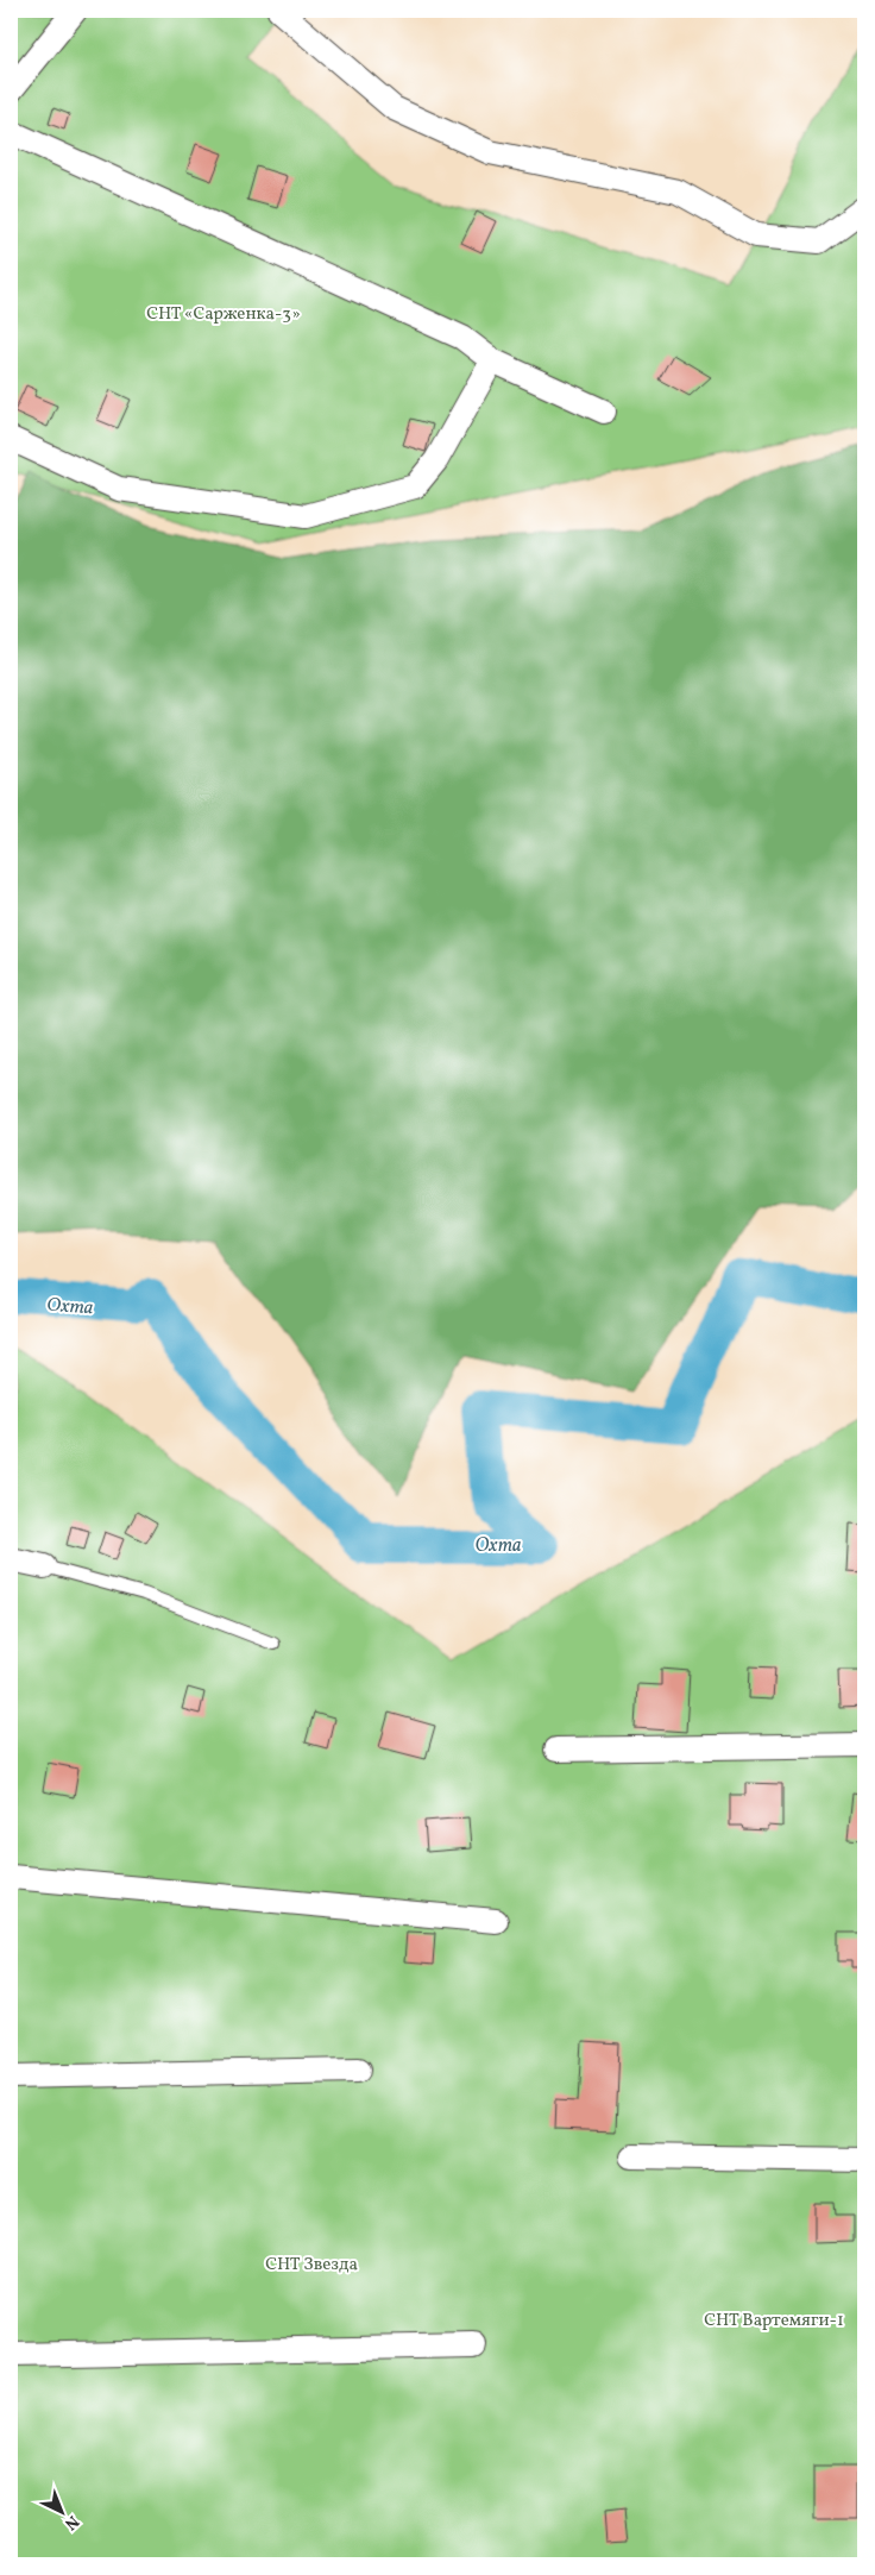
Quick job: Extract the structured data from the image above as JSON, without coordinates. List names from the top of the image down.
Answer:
{
  "water": ["Охта"],
  "parks": ["СНТ «Сарженка-3»", "СНТ Звезда", "СНТ Вартемяги-1"],
  "north": "bottom right"
}
